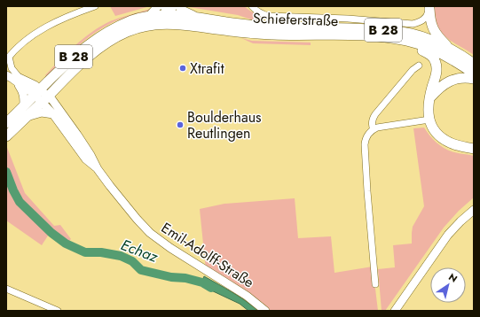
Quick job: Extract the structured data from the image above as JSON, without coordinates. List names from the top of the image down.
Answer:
{
  "streets": {
    "main road": ["Schieferstraße", "B 28"],
    "street": ["Emil-Adolff-Straße"]
  },
  "crossings": [
    ["Schieferstraße", "B 28"],
    ["Schieferstraße", "Emil-Adolff-Straße"],
    ["B 28", "Emil-Adolff-Straße"]
  ],
  "water": ["Echaz"],
  "places": ["Xtrafit", "Boulderhaus Reutlingen"],
  "north": "top right"
}
